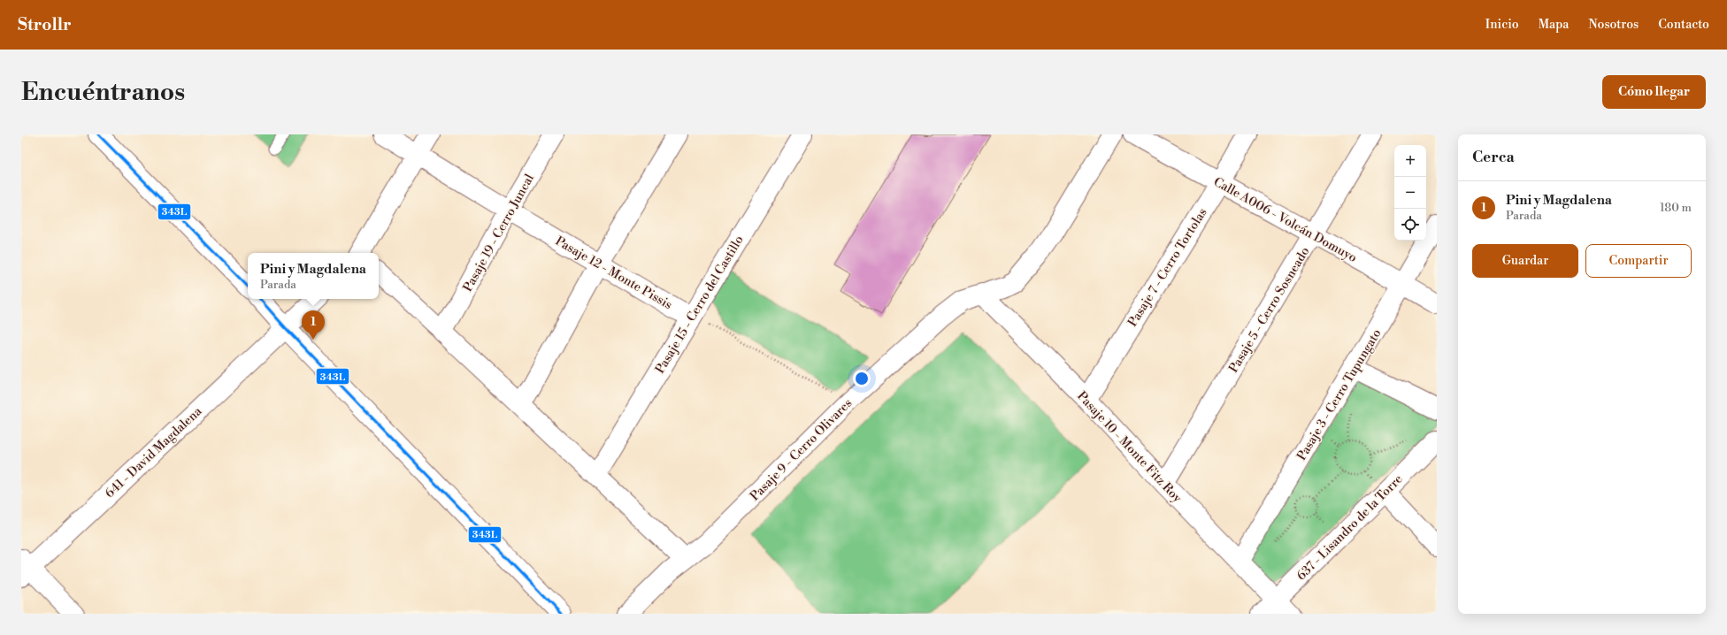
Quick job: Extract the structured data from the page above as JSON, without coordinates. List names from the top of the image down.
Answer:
{
  "streets": {
    "street": [
      "Calle A006 - Volcán Domuyo",
      "Pasaje 19 - Cerro Juncal",
      "Pasaje 7 - Cerro Tortolas",
      "Pasaje 12 - Monte Pissis",
      "Pasaje 15 - Cerro del Castillo",
      "Pasaje 5 - Cerro Sosneado",
      "Pasaje 3 - Cerro Tupungato",
      "Pasaje 10 - Monte Fitz Roy",
      "Pasaje 9 - Cerro Olivares",
      "641 - David Magdalena",
      "637 - Lisandro de la Torre"
    ]
  },
  "crossings": [
    ["Calle A006 - Volcán Domuyo", "Pasaje 7 - Cerro Tortolas"],
    ["Calle A006 - Volcán Domuyo", "Pasaje 5 - Cerro Sosneado"],
    ["Calle A006 - Volcán Domuyo", "Pasaje 3 - Cerro Tupungato"],
    ["Pasaje 19 - Cerro Juncal", "Pasaje 12 - Monte Pissis"],
    ["Pasaje 7 - Cerro Tortolas", "Pasaje 10 - Monte Fitz Roy"],
    ["Pasaje 12 - Monte Pissis", "Pasaje 15 - Cerro del Castillo"],
    ["Pasaje 5 - Cerro Sosneado", "Pasaje 10 - Monte Fitz Roy"],
    ["Pasaje 3 - Cerro Tupungato", "Pasaje 10 - Monte Fitz Roy"],
    ["Pasaje 10 - Monte Fitz Roy", "Pasaje 9 - Cerro Olivares"],
    ["Pasaje 10 - Monte Fitz Roy", "637 - Lisandro de la Torre"]
  ],
  "lines": ["transit line 343L"],
  "page": {
    "header": "Strollr",
    "nav": [
      "Inicio",
      "Mapa",
      "Nosotros",
      "Contacto"
    ],
    "buttons": [
      "Cómo llegar",
      ["Guardar", "Compartir"]
    ],
    "title": "Encuéntranos",
    "heading": "Cerca",
    "map_buttons": ["+", "−"],
    "list": [
      {
        "mark": "1",
        "name": "Pini y Magdalena",
        "note": "Parada",
        "value": "180 m"
      }
    ],
    "popup": ["Pini y Magdalena", "Parada"],
    "pins": "1"
  }
}
